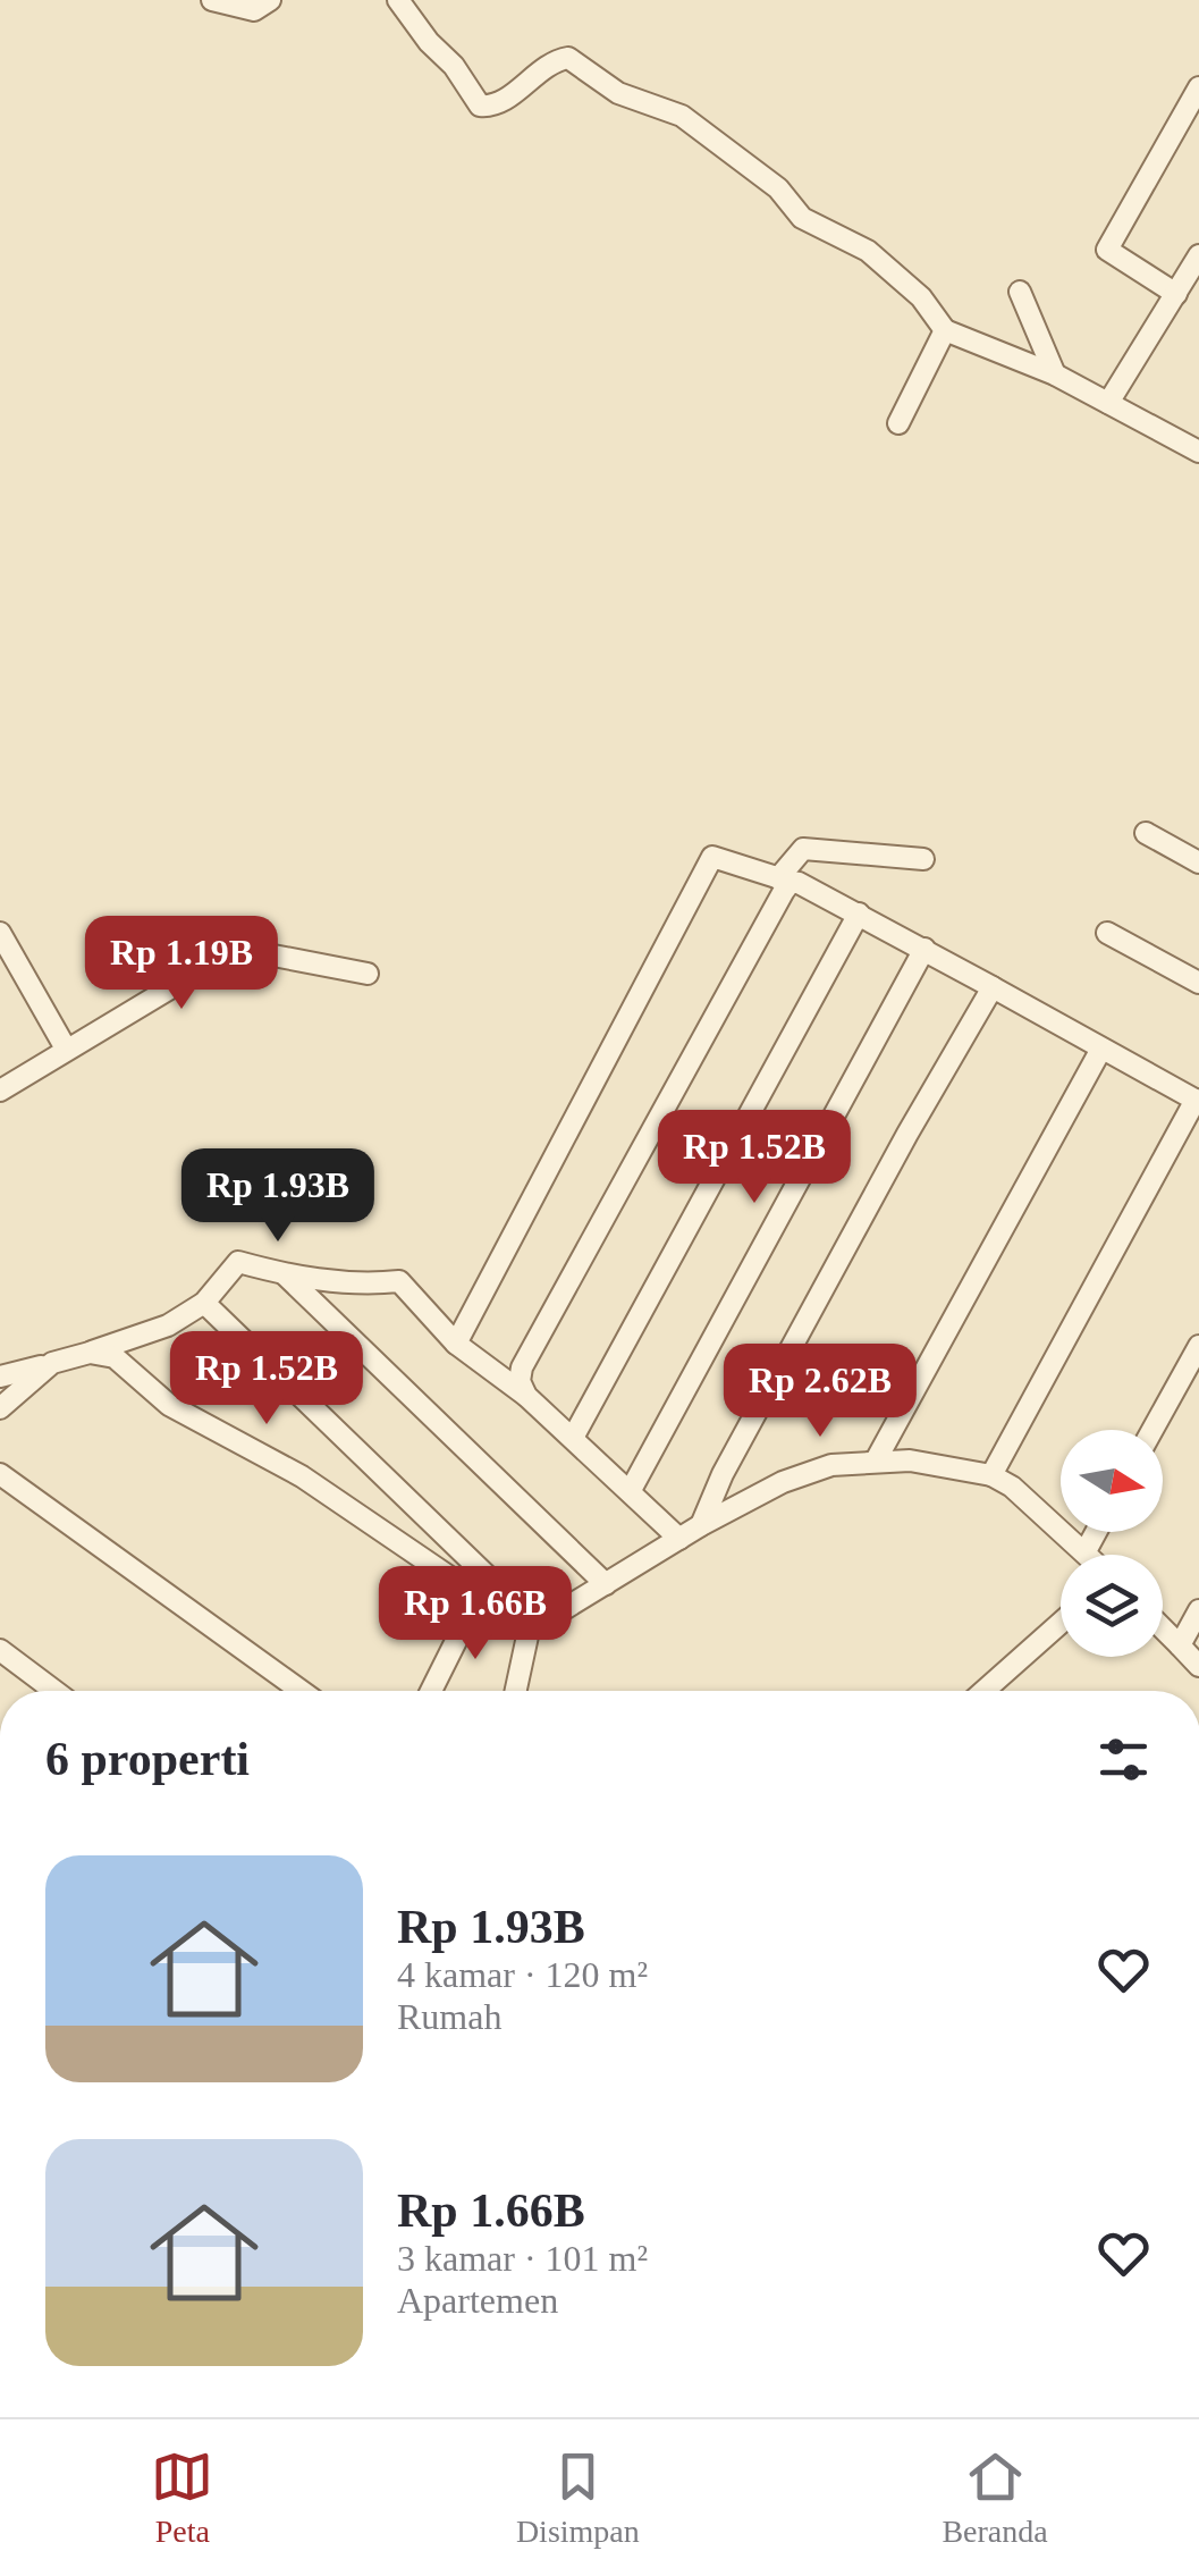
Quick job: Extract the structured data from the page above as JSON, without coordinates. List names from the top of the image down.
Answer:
{
  "north": "right",
  "page": {
    "price": [
      "Rp 1.19B",
      "Rp 1.52B",
      "Rp 1.93B",
      "Rp 1.52B",
      "Rp 2.62B",
      "Rp 1.66B"
    ],
    "heading": "6 properti",
    "list": [
      {
        "name": "Rp 1.93B",
        "note": "4 kamar · 120 m² · Rumah"
      },
      {
        "name": "Rp 1.66B",
        "note": "3 kamar · 101 m² · Apartemen"
      }
    ],
    "tabs": ["Peta", "Disimpan", "Beranda"]
  }
}
